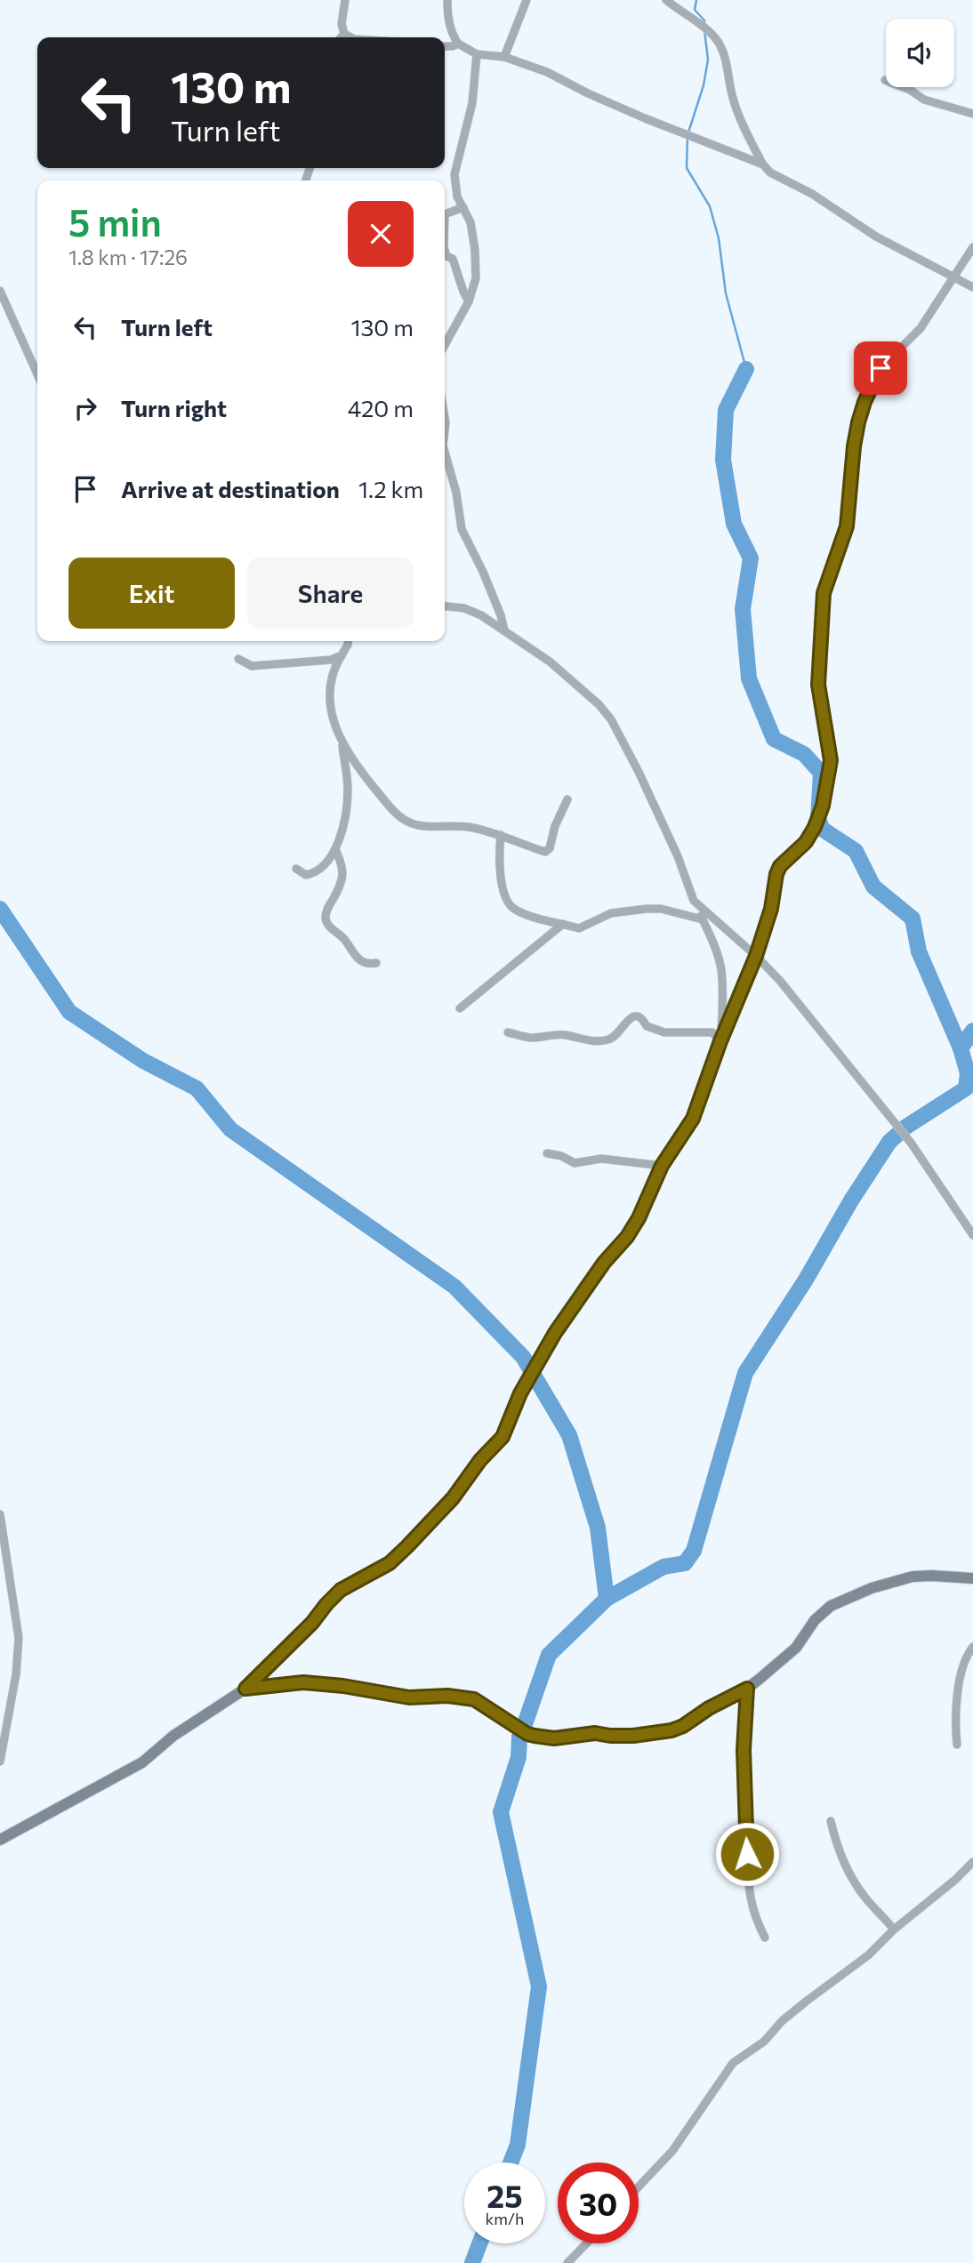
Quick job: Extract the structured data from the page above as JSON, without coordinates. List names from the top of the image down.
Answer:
{
  "page": {
    "turn": ["130 m", "Turn left"],
    "heading": ["5 min", "1.8 km · 17:26"],
    "list": [
      {
        "name": "Turn left",
        "value": "130 m"
      },
      {
        "name": "Turn right",
        "value": "420 m"
      },
      {
        "name": "Arrive at destination",
        "value": "1.2 km"
      }
    ],
    "buttons": ["Exit", "Share"],
    "speed": "25 km/h",
    "limit": "30"
  }
}
